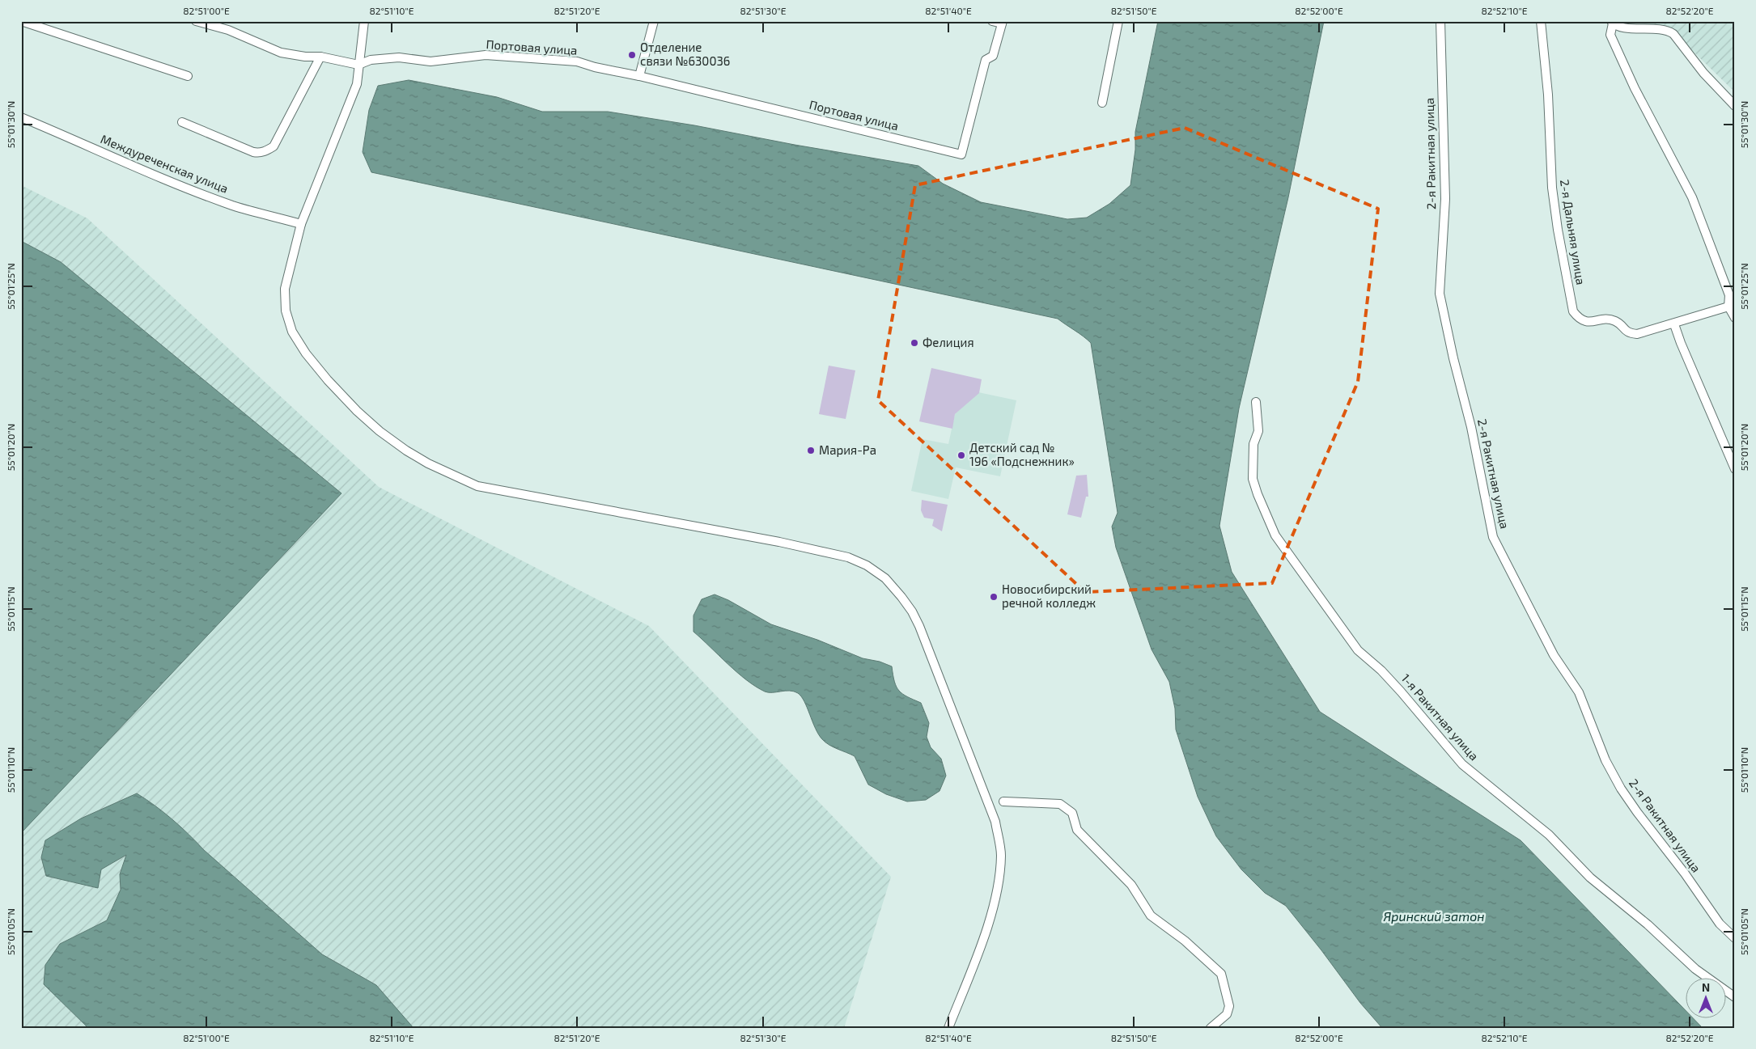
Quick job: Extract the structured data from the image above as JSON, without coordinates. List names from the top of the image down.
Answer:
{
  "streets": {
    "street": [
      "Портовая улица",
      "2-я Ракитная улица",
      "Междуреченская улица",
      "2-я Дальняя улица",
      "1-я Ракитная улица"
    ]
  },
  "water": ["Яринский затон"],
  "places": [
    "Отделение связи №630036",
    "Фелиция",
    "Мария-Ра",
    "Детский сад № 196 «Подснежник»",
    "Новосибирский речной колледж"
  ],
  "north": "top",
  "coordinates": [
    "82°51'00\"E",
    "82°51'10\"E",
    "82°51'20\"E",
    "82°51'30\"E",
    "82°51'40\"E",
    "82°51'50\"E",
    "82°52'00\"E",
    "82°52'10\"E",
    "82°52'20\"E",
    "55°01'30\"N",
    "55°01'25\"N",
    "55°01'20\"N",
    "55°01'15\"N",
    "55°01'10\"N",
    "55°01'05\"N"
  ]
}
